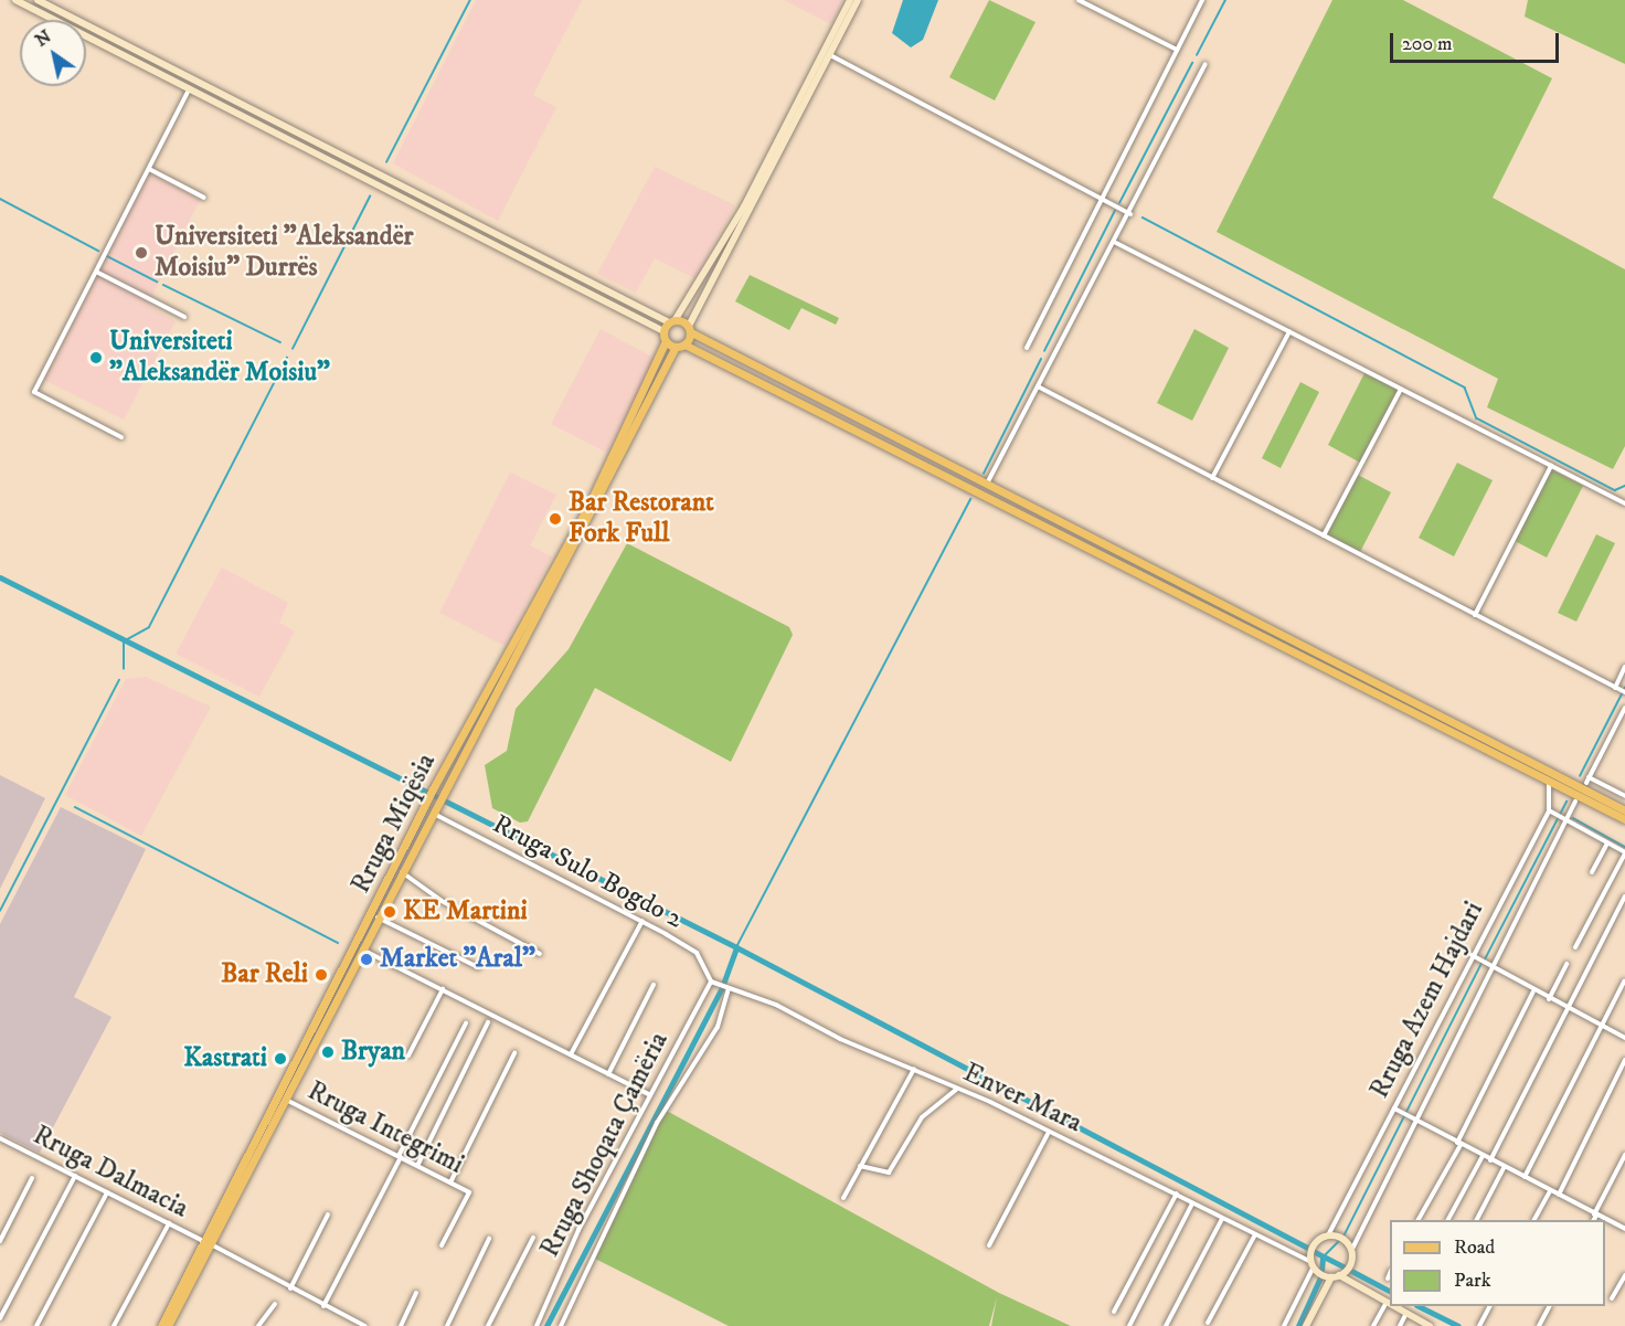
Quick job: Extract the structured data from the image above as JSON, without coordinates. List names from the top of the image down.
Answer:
{
  "streets": {
    "main road": ["Rruga Miqësia"],
    "street": [
      "Rruga Sulo Bogdo 2",
      "Rruga Azem Hajdari",
      "Enver Mara",
      "Rruga Integrimi",
      "Rruga Shoqata Çamëria",
      "Rruga Dalmacia"
    ]
  },
  "crossings": [
    ["Rruga Miqësia", "Rruga Sulo Bogdo 2"],
    ["Rruga Miqësia", "Rruga Integrimi"],
    ["Rruga Miqësia", "Rruga Dalmacia"],
    ["Rruga Sulo Bogdo 2", "Enver Mara"],
    ["Rruga Sulo Bogdo 2", "Rruga Shoqata Çamëria"],
    ["Rruga Azem Hajdari", "Enver Mara"],
    ["Enver Mara", "Rruga Shoqata Çamëria"]
  ],
  "places": [
    "Universiteti \"Aleksandër Moisiu\" Durrës",
    "Universiteti \"Aleksandër Moisiu\"",
    "Bar Restorant Fork Full",
    "KE Martini",
    "Market \"Aral\"",
    "Bar Reli",
    "Bryan",
    "Kastrati"
  ],
  "legend": ["Road", "Park"],
  "scale_bar": "200 m",
  "north": "top left"
}
